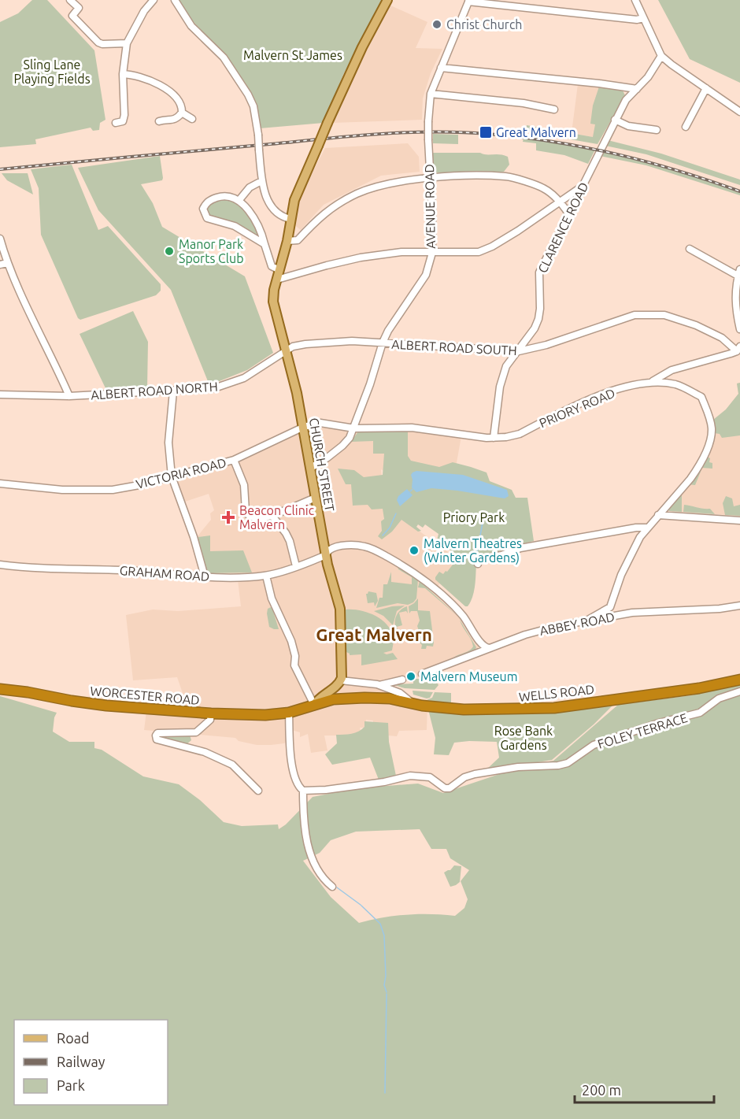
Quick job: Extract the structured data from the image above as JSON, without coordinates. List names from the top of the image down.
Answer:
{
  "streets": {
    "highway": ["WELLS ROAD", "WORCESTER ROAD"],
    "main road": ["CHURCH STREET"],
    "street": [
      "AVENUE ROAD",
      "CLARENCE ROAD",
      "ALBERT ROAD SOUTH",
      "ALBERT ROAD NORTH",
      "PRIORY ROAD",
      "VICTORIA ROAD",
      "GRAHAM ROAD",
      "ABBEY ROAD",
      "FOLEY TERRACE"
    ]
  },
  "crossings": [
    ["AVENUE ROAD", "ALBERT ROAD SOUTH"],
    ["AVENUE ROAD", "ALBERT ROAD NORTH"],
    ["AVENUE ROAD", "PRIORY ROAD"],
    ["AVENUE ROAD", "CHURCH STREET"],
    ["AVENUE ROAD", "VICTORIA ROAD"],
    ["CLARENCE ROAD", "ALBERT ROAD SOUTH"],
    ["CLARENCE ROAD", "PRIORY ROAD"],
    ["ALBERT ROAD SOUTH", "ALBERT ROAD NORTH"],
    ["ALBERT ROAD NORTH", "CHURCH STREET"],
    ["PRIORY ROAD", "VICTORIA ROAD"],
    ["PRIORY ROAD", "ABBEY ROAD"],
    ["CHURCH STREET", "VICTORIA ROAD"],
    ["CHURCH STREET", "GRAHAM ROAD"],
    ["GRAHAM ROAD", "ABBEY ROAD"],
    ["WELLS ROAD", "WORCESTER ROAD"]
  ],
  "districts": ["Great Malvern"],
  "parks": [
    "Malvern St James",
    "Sling Lane Playing Fields",
    "Priory Park",
    "Rose Bank Gardens"
  ],
  "places": {
    "other": [
      "Christ Church",
      "Manor Park Sports Club",
      "Malvern Theatres (Winter Gardens)",
      "Malvern Museum"
    ],
    "transit": ["Great Malvern"],
    "health": ["Beacon Clinic Malvern"]
  },
  "legend": ["Road", "Railway", "Park"],
  "scale_bar": "200 m"
}
